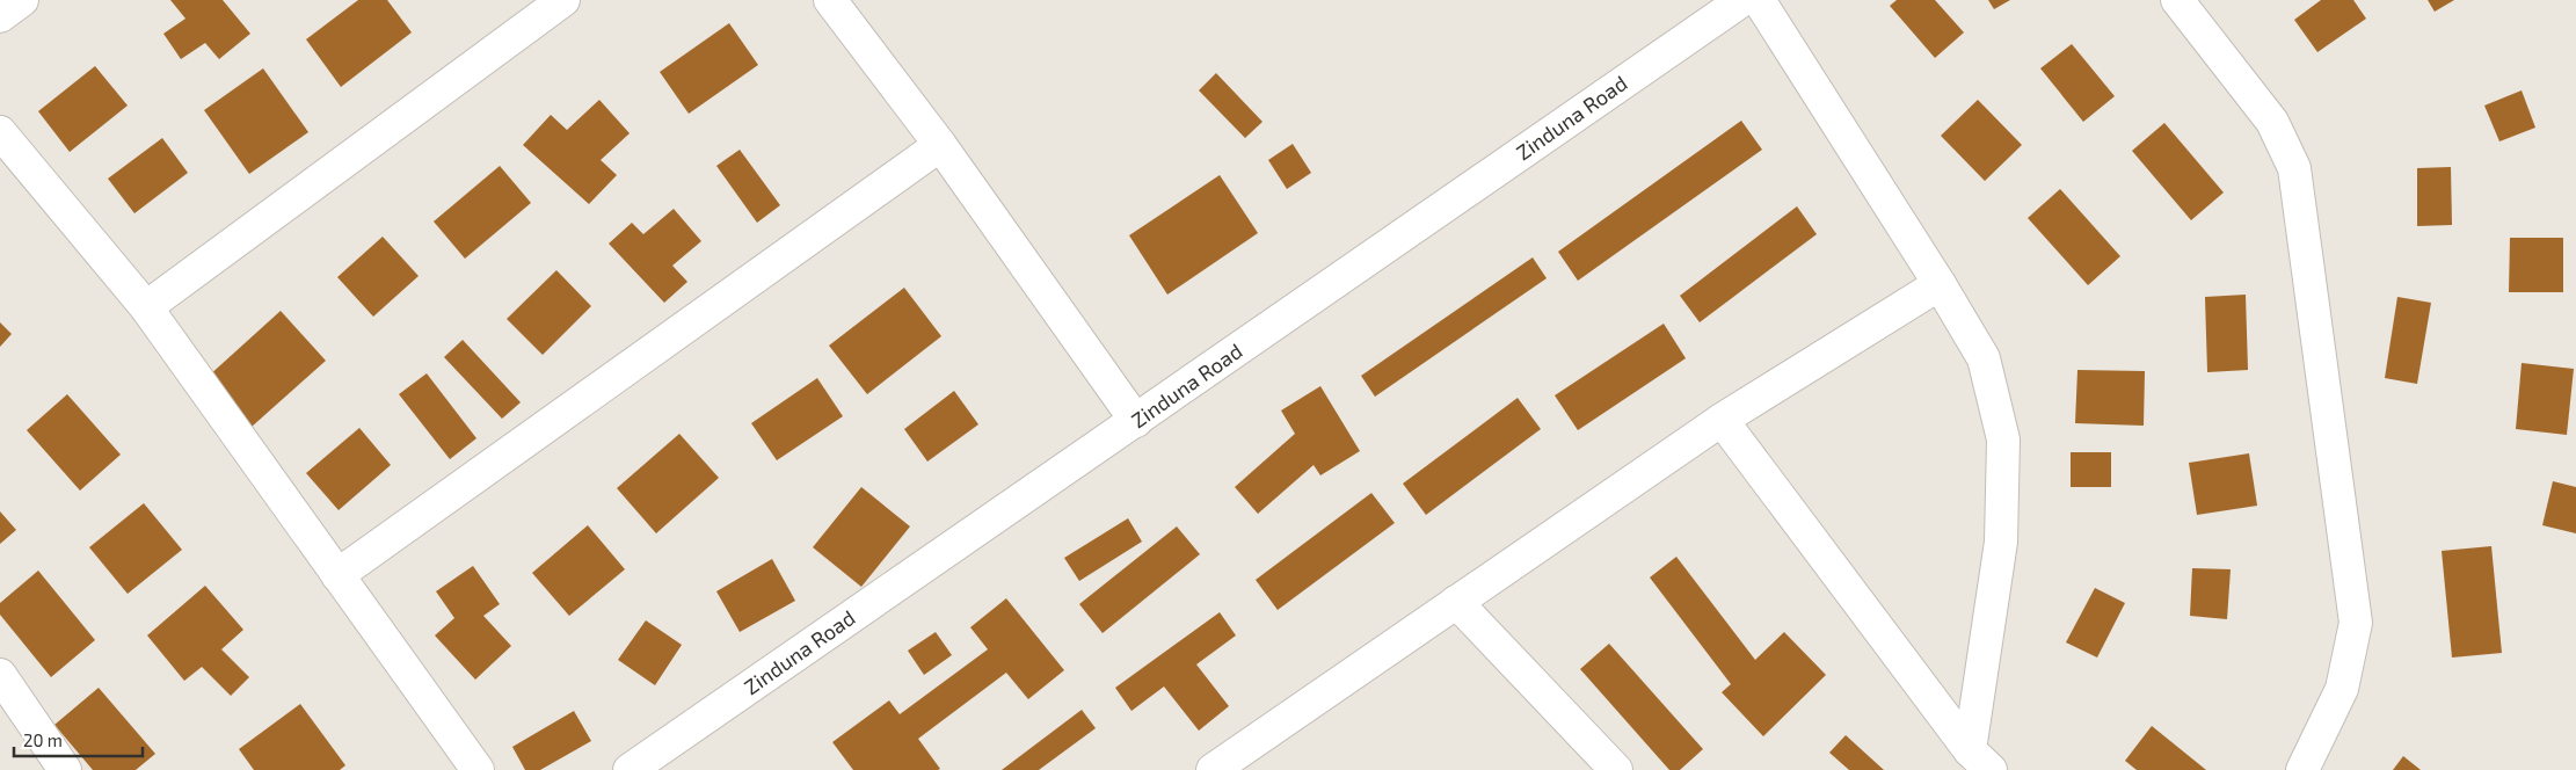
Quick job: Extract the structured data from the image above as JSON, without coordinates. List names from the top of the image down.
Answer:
{
  "streets": {
    "street": ["Zinduna Road"]
  },
  "scale_bar": "20 m"
}
